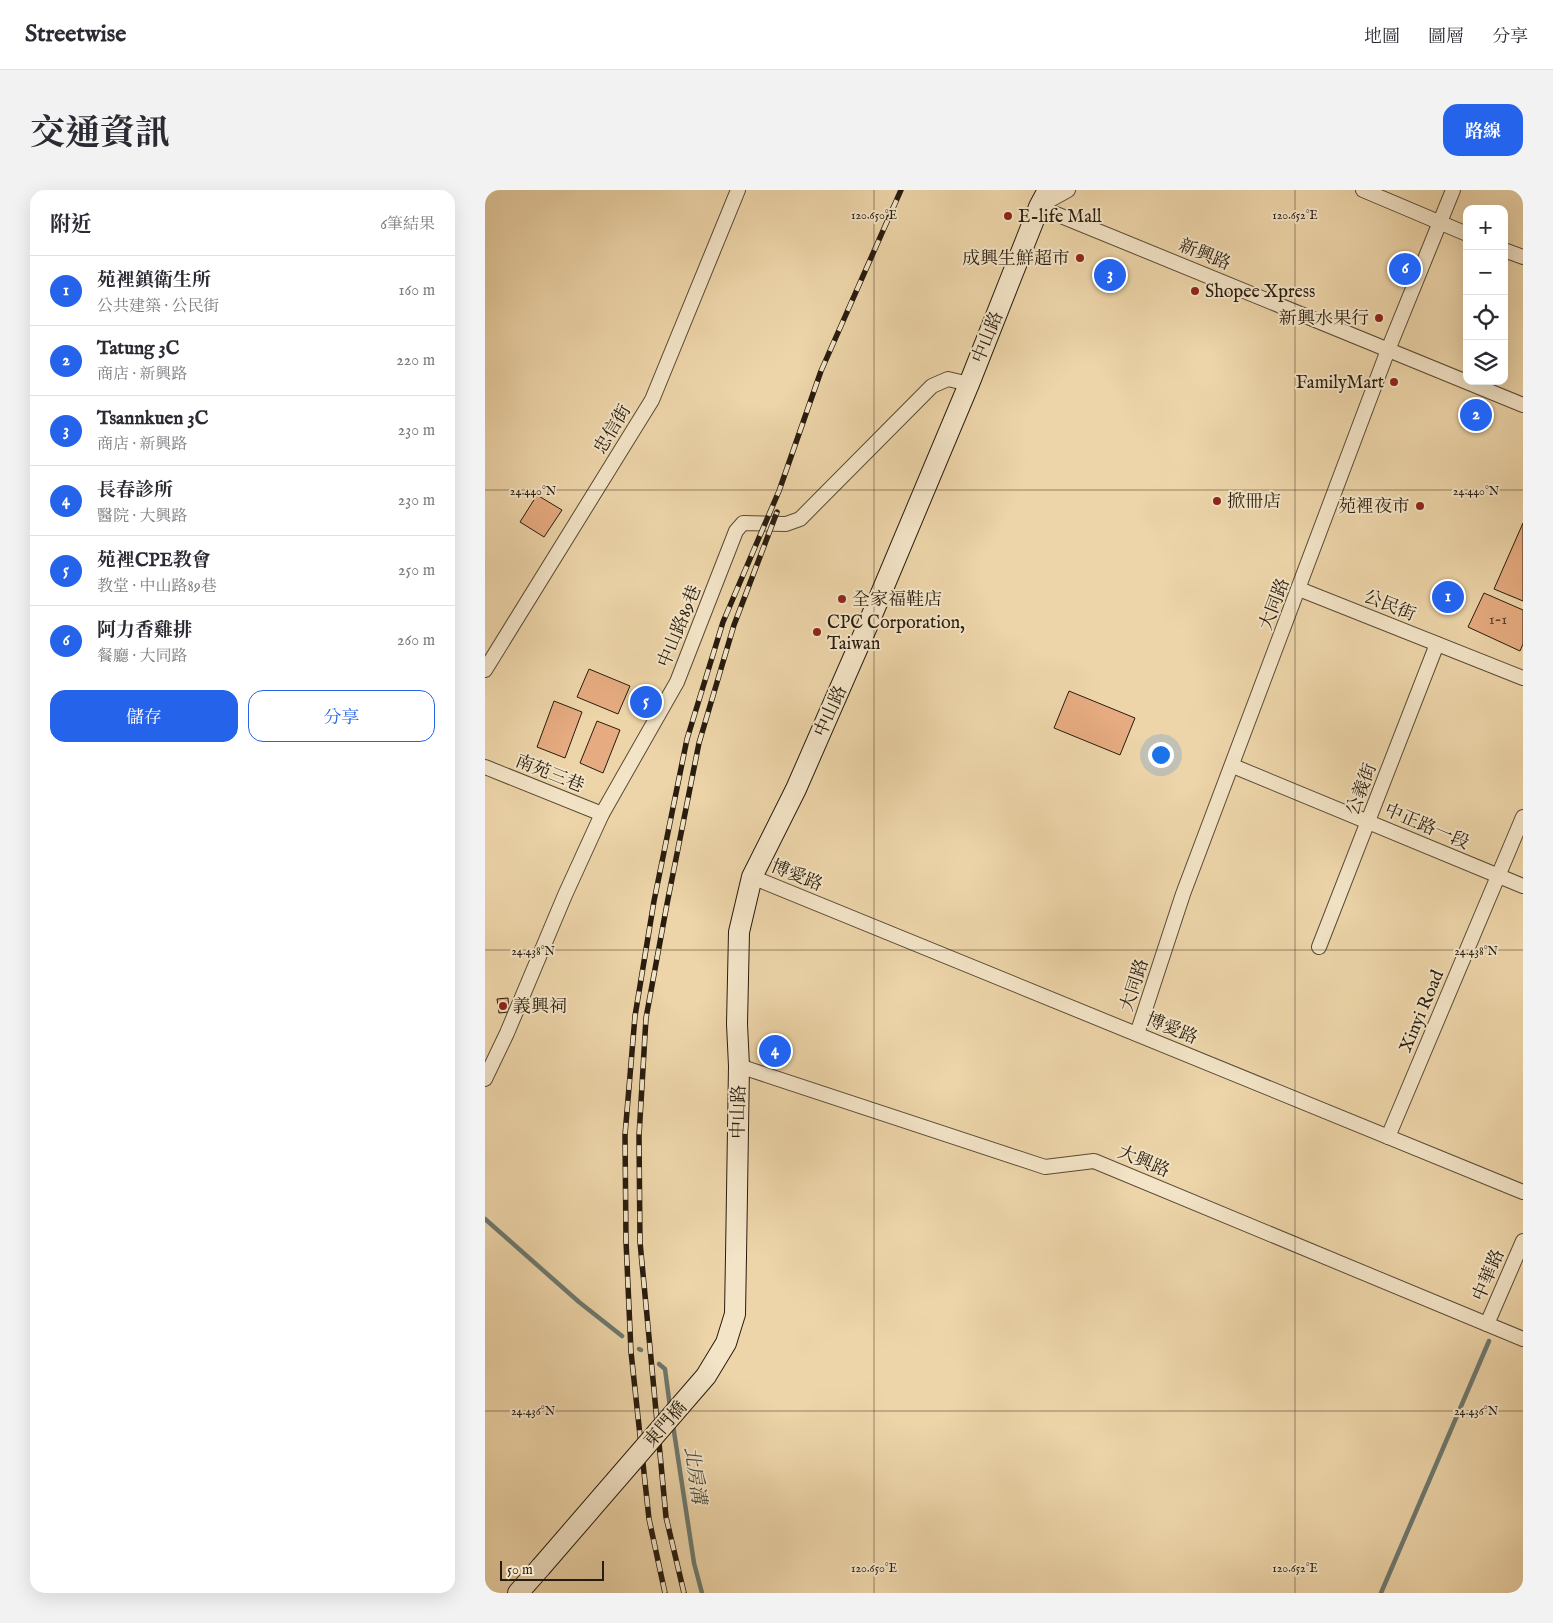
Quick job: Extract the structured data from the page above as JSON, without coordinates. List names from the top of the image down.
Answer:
{
  "streets": {
    "street": [
      "新興路",
      "中山路",
      "忠信街",
      "大同路",
      "公民街",
      "中山路89巷",
      "南苑三巷",
      "公義街",
      "中正路一段",
      "博愛路",
      "Xinyi Road",
      "大興路",
      "中華路",
      "東門橋"
    ]
  },
  "crossings": [
    ["新興路", "中山路"],
    ["新興路", "大同路"],
    ["中山路", "中山路89巷"],
    ["中山路", "博愛路"],
    ["中山路", "大興路"],
    ["中山路", "東門橋"],
    ["大同路", "公民街"],
    ["大同路", "中正路一段"],
    ["大同路", "博愛路"],
    ["公民街", "公義街"],
    ["中山路89巷", "南苑三巷"],
    ["公義街", "中正路一段"],
    ["中正路一段", "Xinyi Road"],
    ["博愛路", "Xinyi Road"],
    ["大興路", "中華路"]
  ],
  "water": ["北房溝"],
  "places": [
    "E-life Mall",
    "成興生鮮超市",
    "Shopee Xpress",
    "新興水果行",
    "FamilyMart",
    "掀冊店",
    "苑裡夜市",
    "全家福鞋店",
    "CPC Corporation, Taiwan",
    "義興祠"
  ],
  "house_numbers": ["1-1"],
  "scale_bar": "50 m",
  "page": {
    "header": "Streetwise",
    "nav": ["地圖", "圖層", "分享"],
    "title": "交通資訊",
    "buttons": [
      "路線",
      ["儲存", "分享"]
    ],
    "heading": ["附近", "6筆結果"],
    "map_buttons": ["+", "−"],
    "pins": [
      "6",
      "3",
      "2",
      "1",
      "5",
      "4"
    ],
    "list": [
      {
        "mark": "1",
        "name": "苑裡鎮衛生所",
        "note": "公共建築 · 公民街",
        "value": "160 m"
      },
      {
        "mark": "2",
        "name": "Tatung 3C",
        "note": "商店 · 新興路",
        "value": "220 m"
      },
      {
        "mark": "3",
        "name": "Tsannkuen 3C",
        "note": "商店 · 新興路",
        "value": "230 m"
      },
      {
        "mark": "4",
        "name": "長春診所",
        "note": "醫院 · 大興路",
        "value": "230 m"
      },
      {
        "mark": "5",
        "name": "苑裡CPE教會",
        "note": "教堂 · 中山路89巷",
        "value": "250 m"
      },
      {
        "mark": "6",
        "name": "阿力香雞排",
        "note": "餐廳 · 大同路",
        "value": "260 m"
      }
    ],
    "scale": "50 m"
  },
  "coordinates": [
    "120.650°E",
    "120.652°E",
    "24.440°N",
    "24.438°N",
    "24.436°N"
  ]
}
